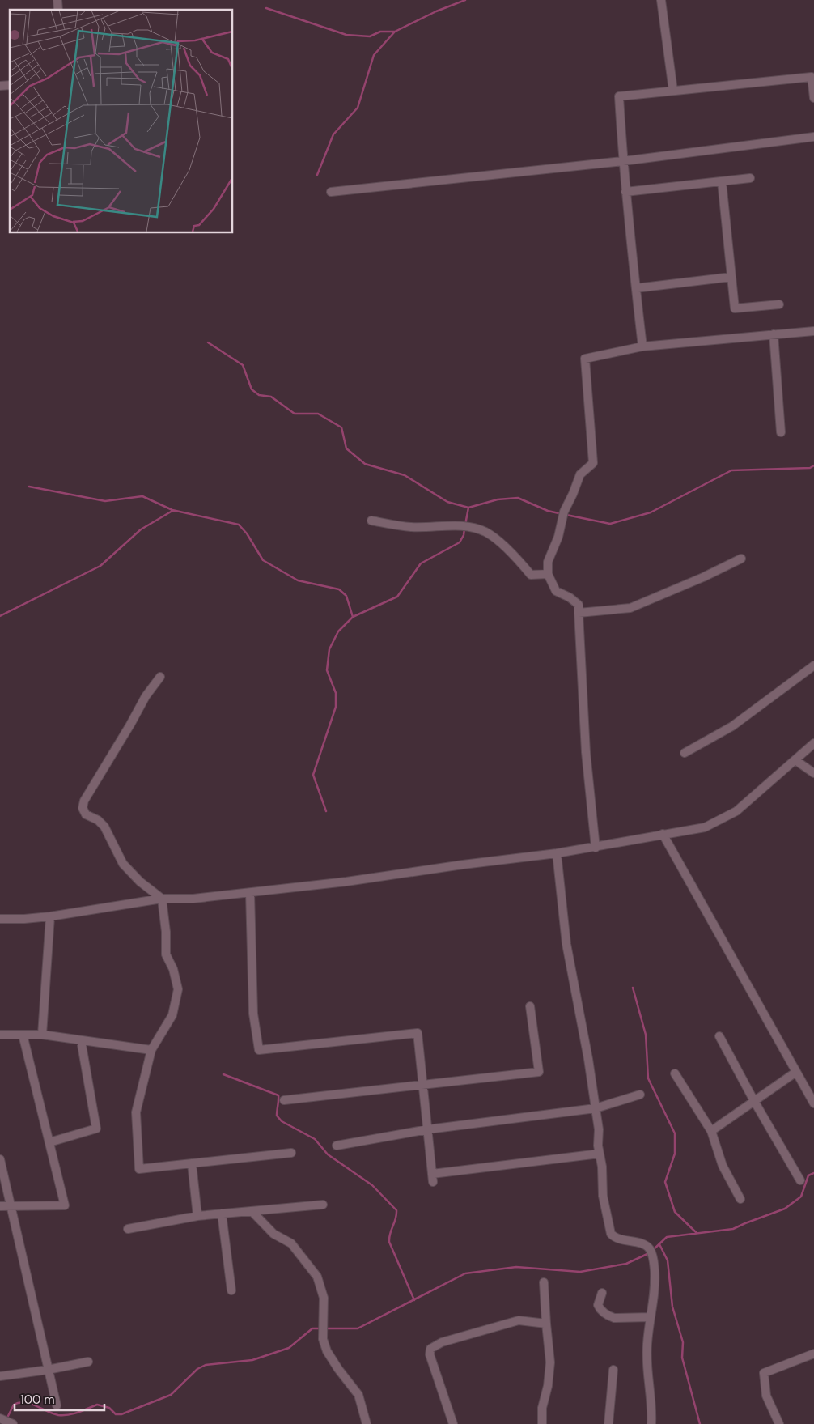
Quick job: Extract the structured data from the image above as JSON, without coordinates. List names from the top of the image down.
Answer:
{
  "scale_bar": "100 m"
}
